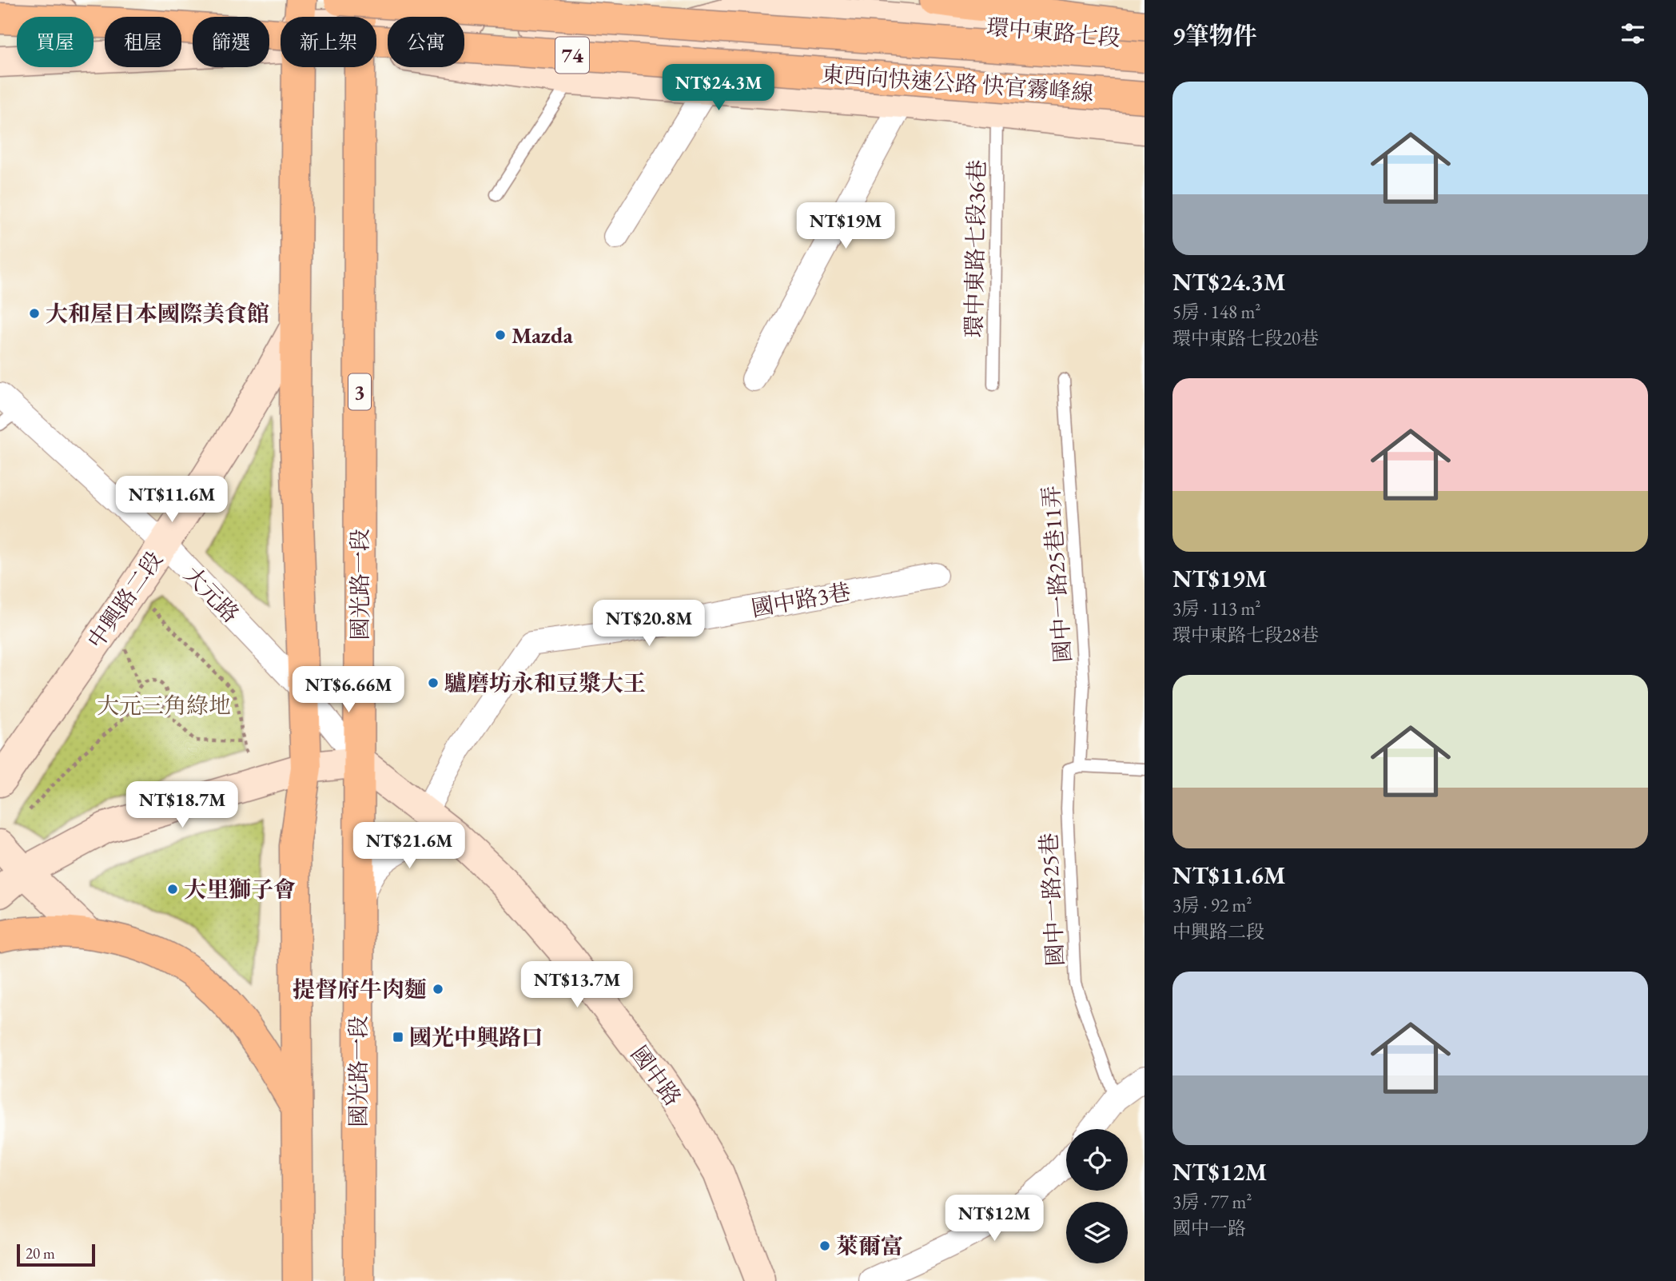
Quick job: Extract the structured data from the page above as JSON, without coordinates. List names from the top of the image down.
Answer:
{
  "streets": {
    "main road": [
      "74",
      "東西向快速公路 快官霧峰線",
      "3",
      "國光路一段"
    ],
    "street": [
      "環中東路七段",
      "大元路",
      "中興路二段",
      "國中路3巷",
      "國中路"
    ],
    "lane": ["環中東路七段36巷", "國中一路25巷11弄", "國中一路25巷"]
  },
  "crossings": [
    ["環中東路七段", "東西向快速公路 快官霧峰線"],
    ["環中東路七段", "環中東路七段36巷"],
    ["環中東路七段", "國光路一段"],
    ["東西向快速公路 快官霧峰線", "國光路一段"],
    ["國中一路25巷11弄", "國中一路25巷"],
    ["國光路一段", "大元路"],
    ["國光路一段", "國中路"],
    ["大元路", "中興路二段"],
    ["大元路", "國中路"],
    ["國中路3巷", "國中路"]
  ],
  "parks": ["大元三角綠地"],
  "places": {
    "other": [
      "大和屋日本國際美食館",
      "Mazda",
      "驢磨坊永和豆漿大王",
      "大里獅子會",
      "提督府牛肉麵",
      "萊爾富"
    ],
    "transit": ["國光中興路口"]
  },
  "scale_bar": "20 m",
  "page": {
    "heading": "9筆物件",
    "chip": [
      "買屋",
      "租屋",
      "篩選",
      "新上架",
      "公寓"
    ],
    "price": [
      "NT$24.3M",
      "NT$19M",
      "NT$11.6M",
      "NT$20.8M",
      "NT$6.66M",
      "NT$18.7M",
      "NT$21.6M",
      "NT$13.7M",
      "NT$12M"
    ],
    "list": [
      {
        "name": "NT$24.3M",
        "note": "5房 · 148 m² · 環中東路七段20巷"
      },
      {
        "name": "NT$19M",
        "note": "3房 · 113 m² · 環中東路七段28巷"
      },
      {
        "name": "NT$11.6M",
        "note": "3房 · 92 m² · 中興路二段"
      },
      {
        "name": "NT$12M",
        "note": "3房 · 77 m² · 國中一路"
      }
    ],
    "scale": "20 m"
  }
}
